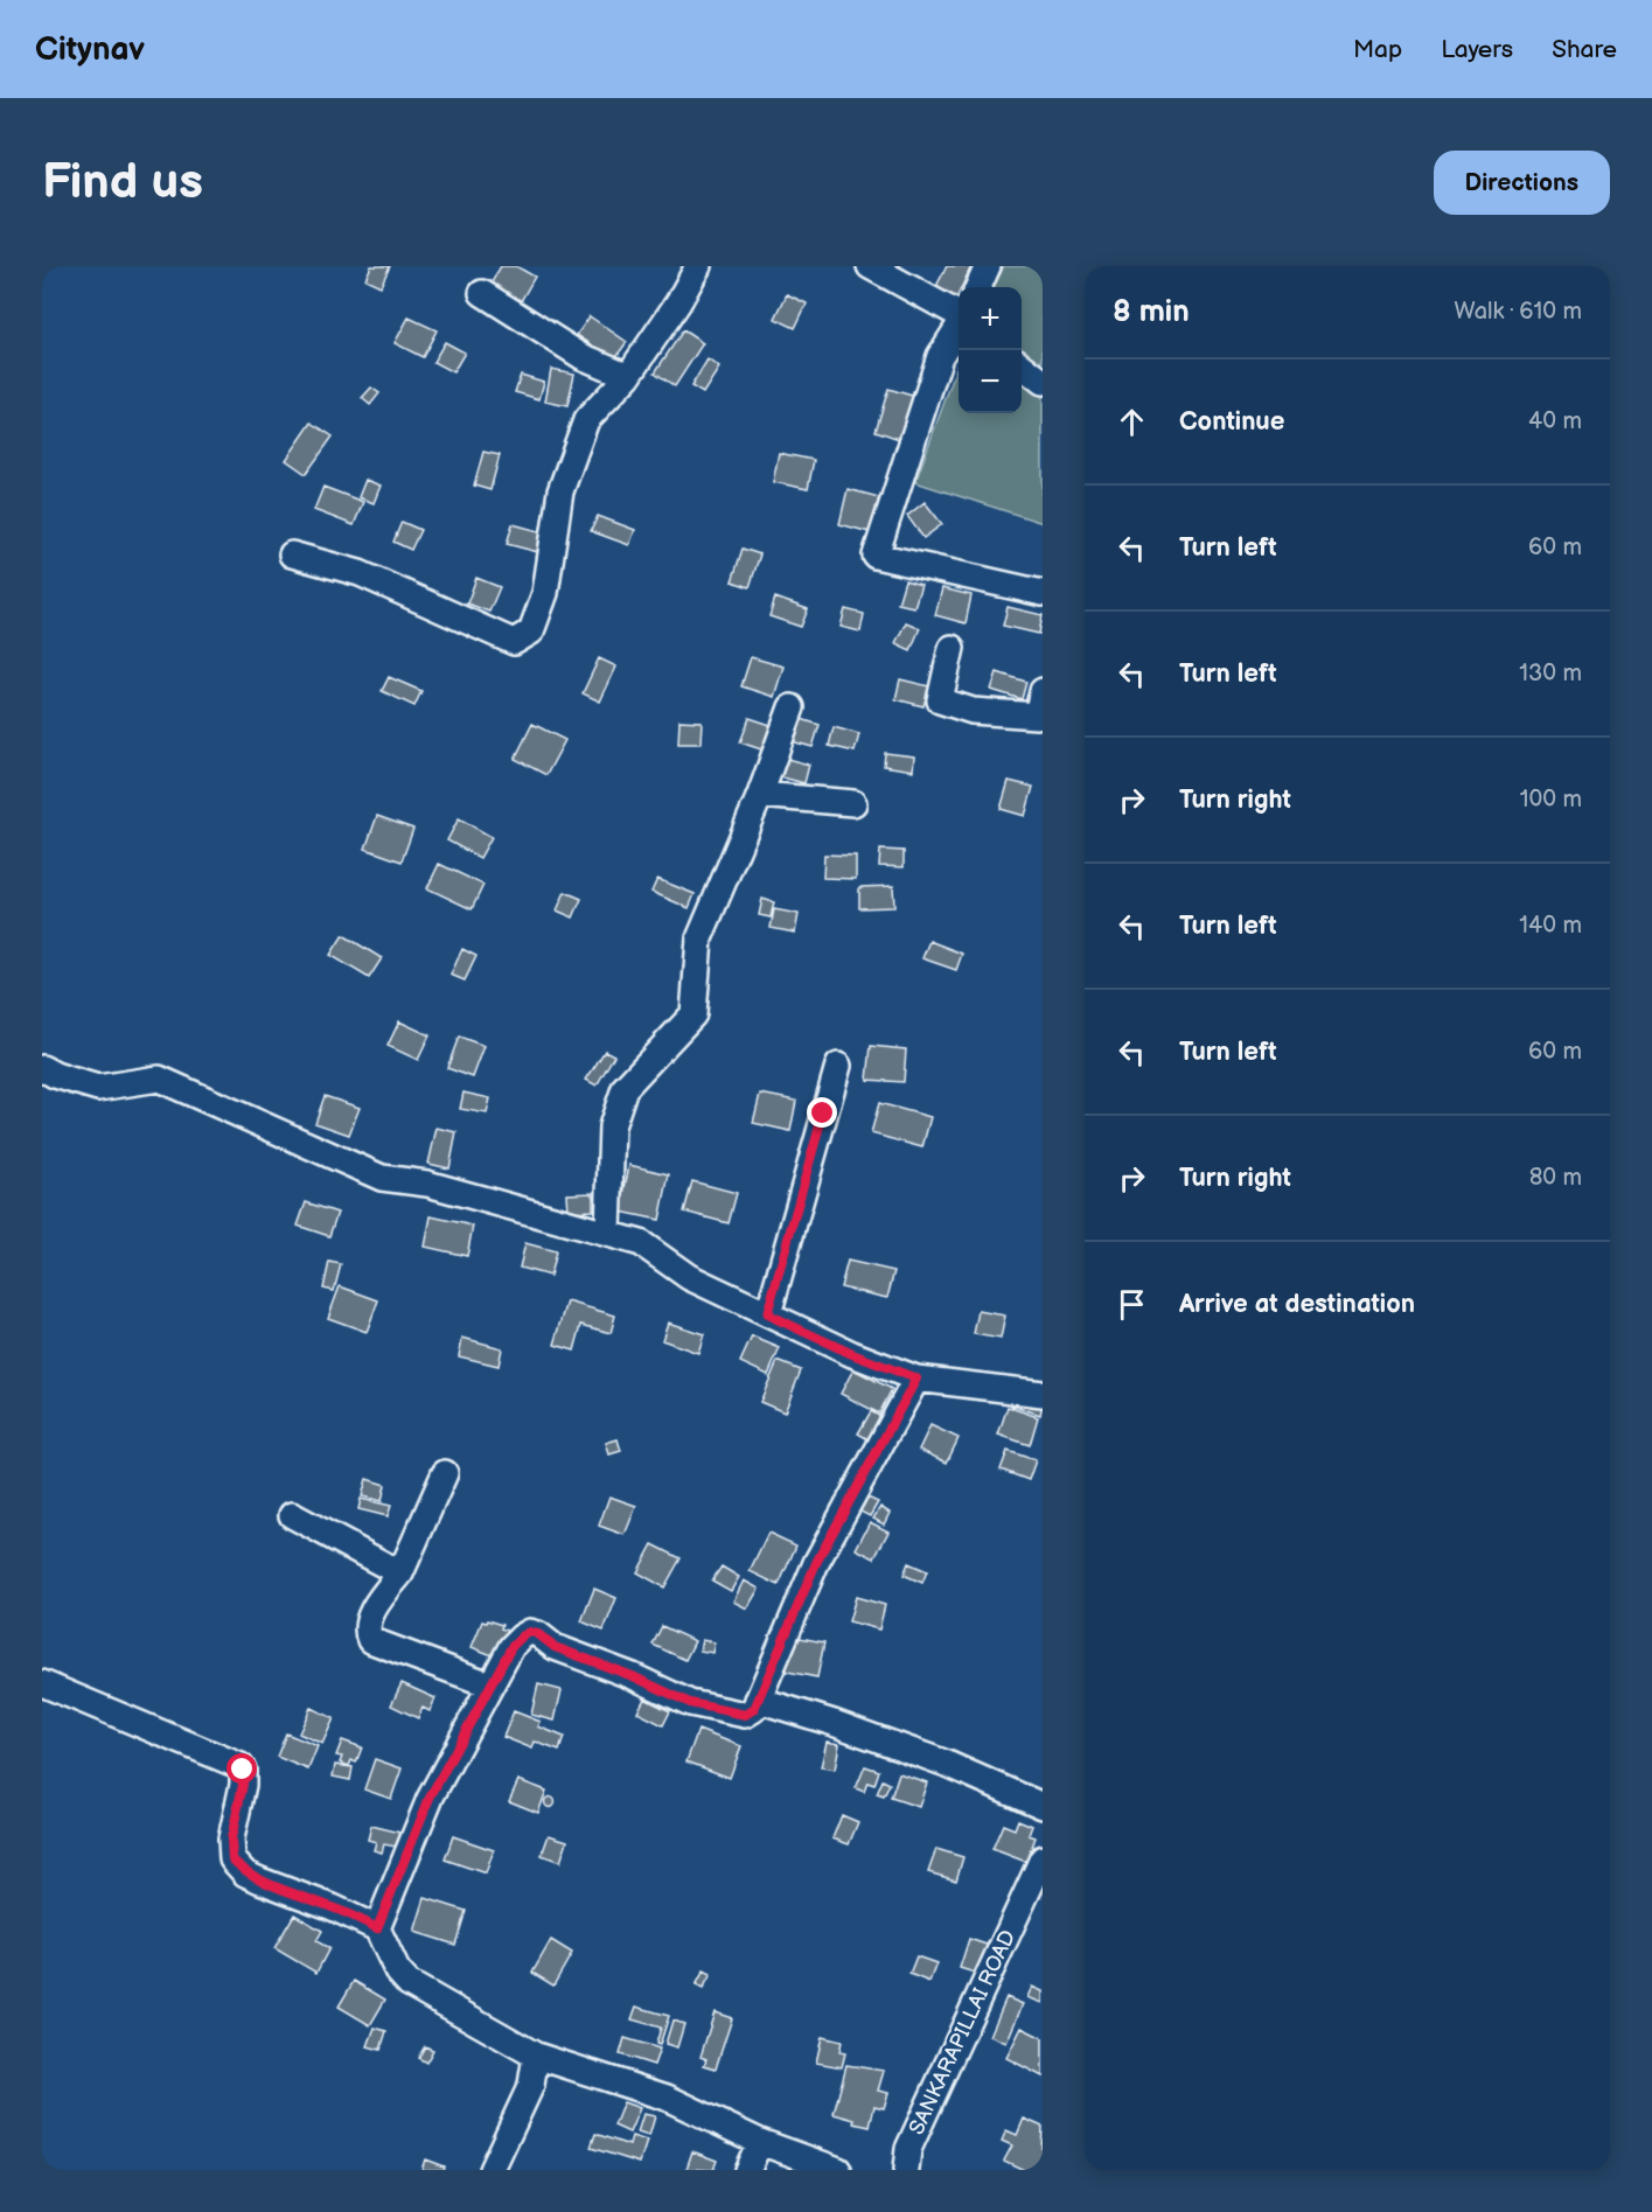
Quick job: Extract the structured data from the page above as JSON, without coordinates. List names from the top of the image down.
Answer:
{
  "streets": {
    "street": ["SANKARAPILLAI ROAD"]
  },
  "page": {
    "header": "Citynav",
    "nav": ["Map", "Layers", "Share"],
    "buttons": "Directions",
    "title": "Find us",
    "heading": ["8 min", "Walk · 610 m"],
    "map_buttons": ["+", "−"],
    "list": [
      ["Continue", "40 m"],
      ["Turn left", "60 m"],
      ["Turn left", "130 m"],
      ["Turn right", "100 m"],
      ["Turn left", "140 m"],
      ["Turn left", "60 m"],
      ["Turn right", "80 m"],
      "Arrive at destination"
    ]
  }
}
